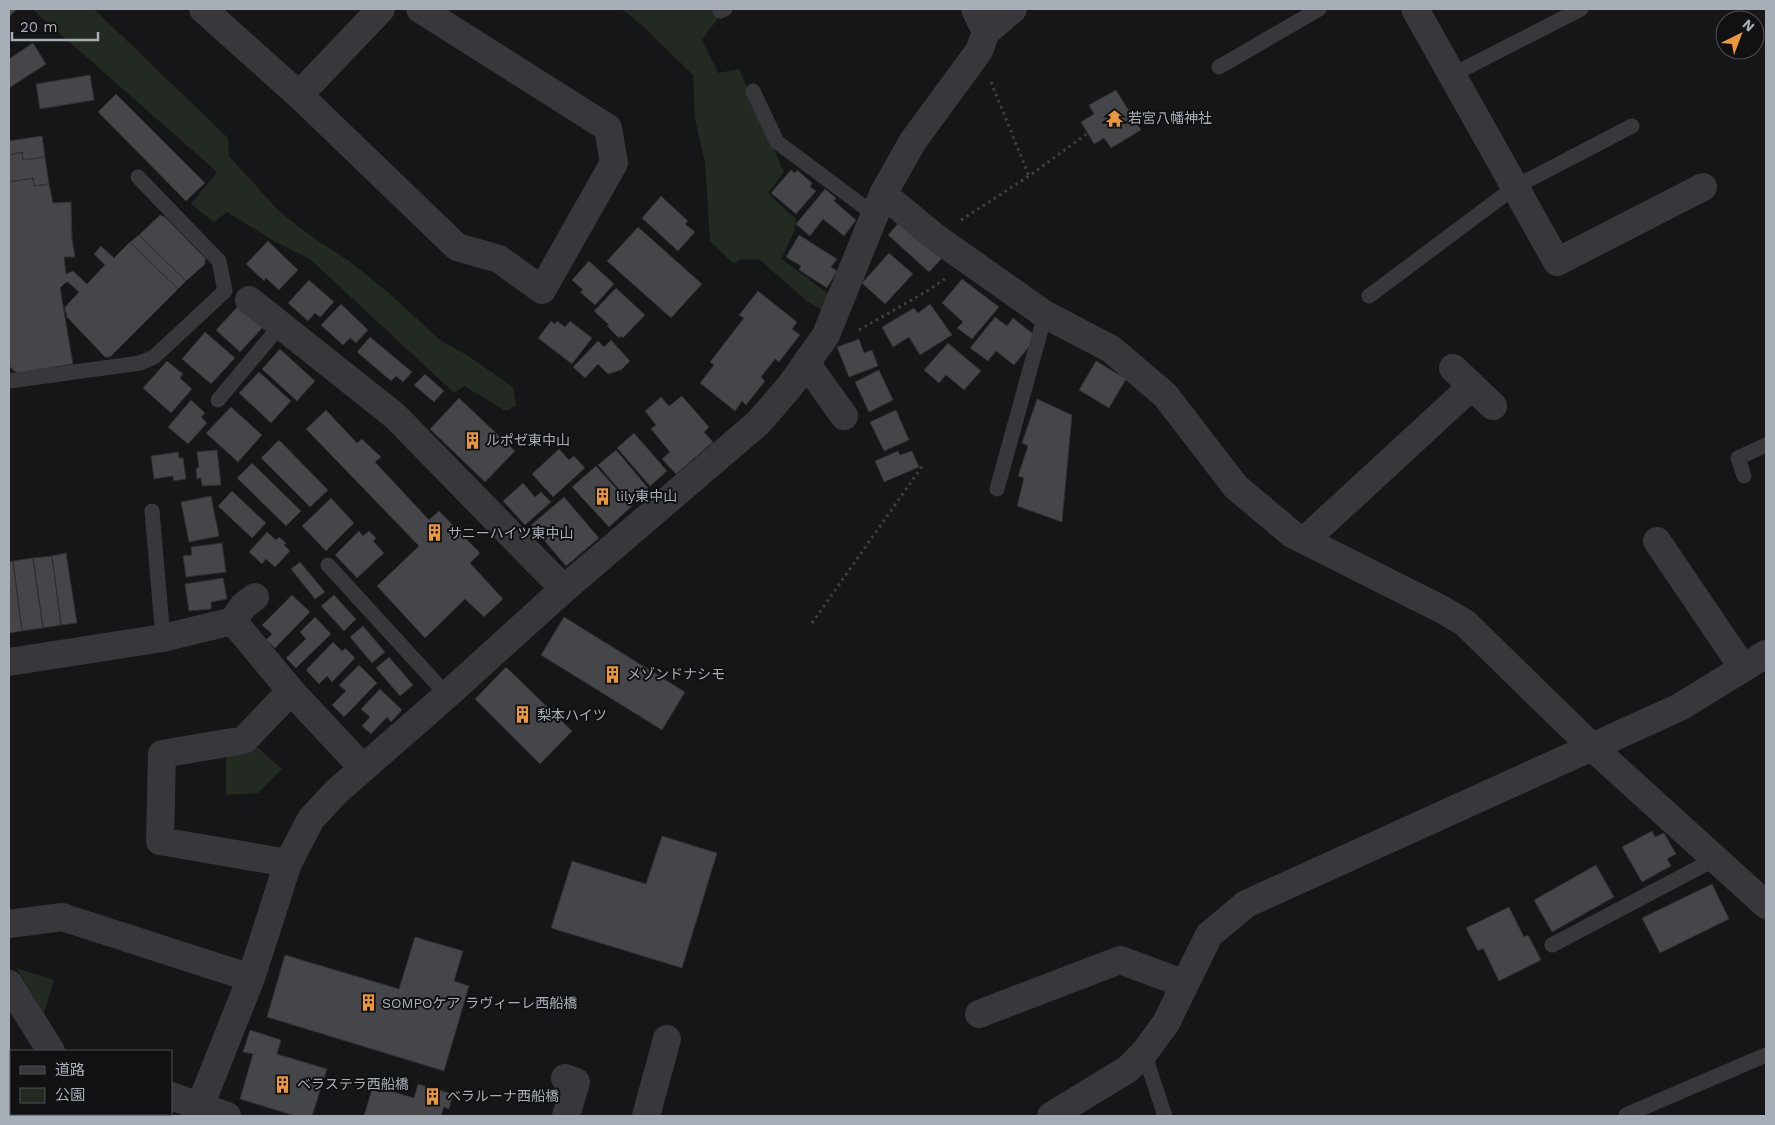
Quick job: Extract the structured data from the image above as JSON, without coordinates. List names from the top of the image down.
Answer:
{
  "places": {
    "temple": ["若宮八幡神社"],
    "building": [
      "ルポゼ東中山",
      "lily東中山",
      "サニーハイツ東中山",
      "メゾンドナシモ",
      "梨本ハイツ",
      "SOMPOケア ラヴィーレ西船橋",
      "ベラステラ西船橋",
      "ベラルーナ西船橋"
    ]
  },
  "legend": ["道路", "公園"],
  "scale_bar": "20 m",
  "north": "top right"
}
